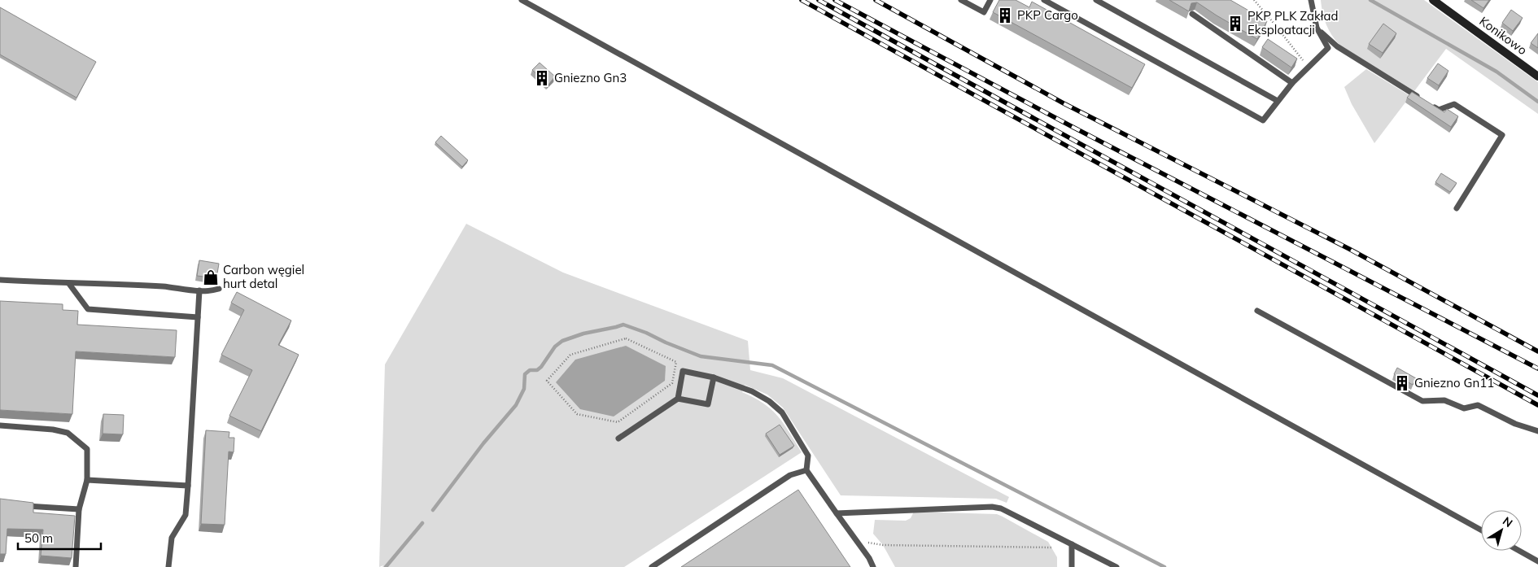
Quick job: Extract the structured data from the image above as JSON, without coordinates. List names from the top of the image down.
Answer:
{
  "streets": {
    "street": ["Konikowo"]
  },
  "places": {
    "building": [
      "PKP Cargo",
      "PKP PLK Zakład Eksploatacji",
      "Gniezno Gn3",
      "Gniezno Gn11"
    ],
    "shop": ["Carbon węgiel hurt detal"]
  },
  "scale_bar": "50 m",
  "north": "top right"
}
